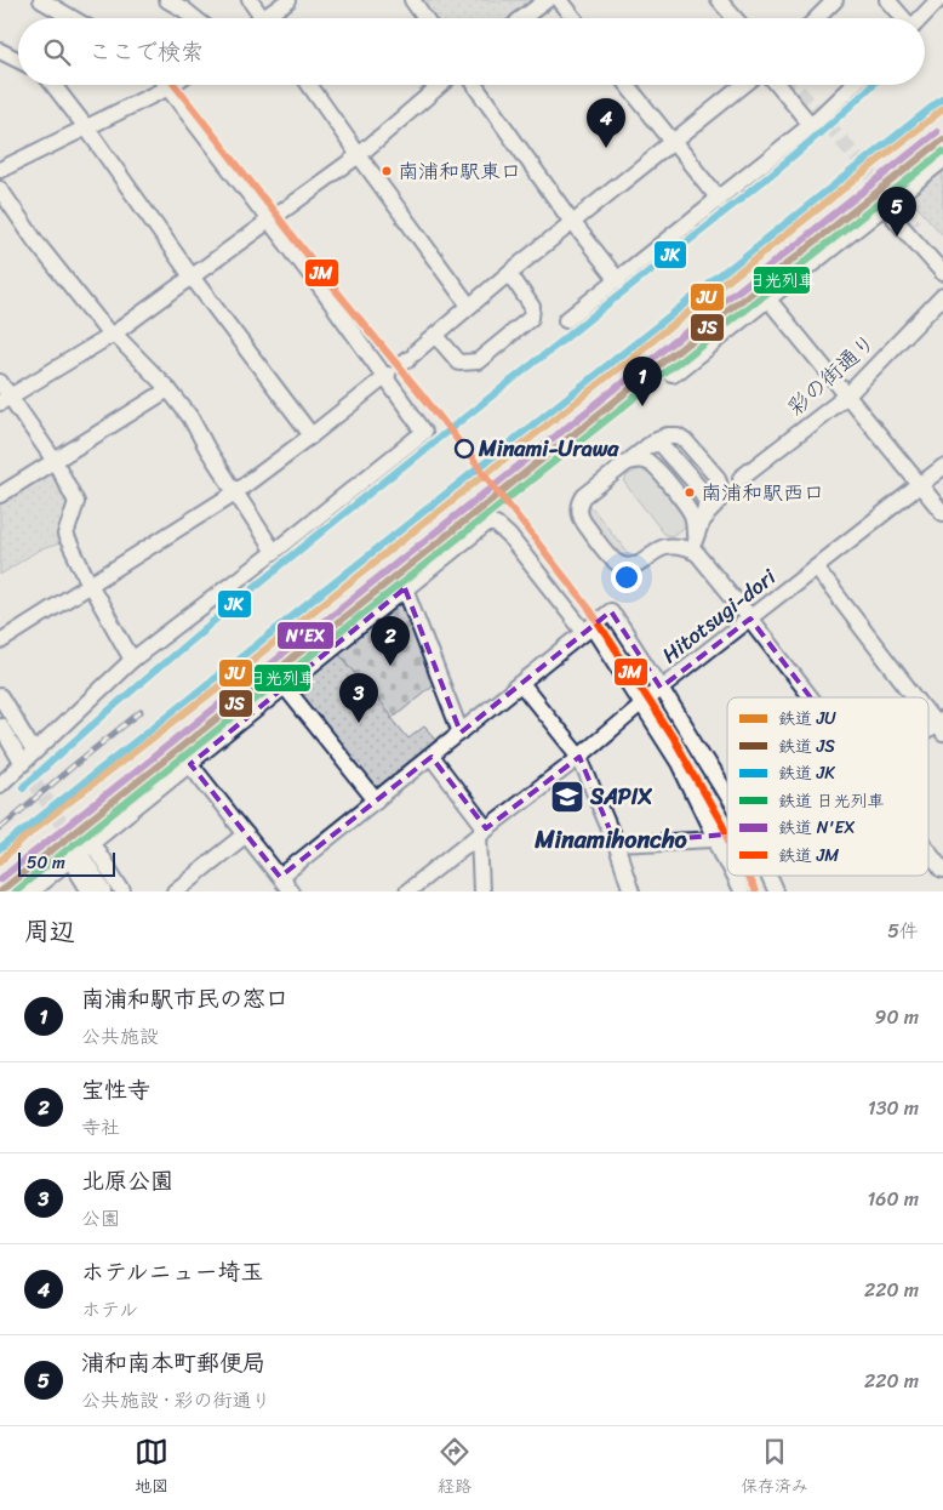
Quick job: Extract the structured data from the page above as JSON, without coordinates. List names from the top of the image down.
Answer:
{
  "streets": {
    "street": ["彩の街通り", "Hitotsugi-dori"]
  },
  "districts": ["Minamihoncho"],
  "places": {
    "other": ["南浦和駅東口", "Minami-Urawa", "南浦和駅西口"],
    "school or university": ["SAPIX"]
  },
  "lines": [
    "rail line JK",
    "rail line JM",
    "rail line JU",
    "rail line N'EX",
    "rail line JS",
    "rail line 日光列車"
  ],
  "legend": [
    "鉄道 JU",
    "鉄道 JS",
    "鉄道 JK",
    "鉄道 日光列車",
    "鉄道 N'EX",
    "鉄道 JM"
  ],
  "scale_bar": "50 m",
  "page": {
    "search": "ここで検索",
    "pins": [
      "4",
      "5",
      "1",
      "2",
      "3"
    ],
    "scale": "50 m",
    "heading": ["周辺", "5件"],
    "list": [
      {
        "mark": "1",
        "name": "南浦和駅市民の窓口",
        "note": "公共施設",
        "value": "90 m"
      },
      {
        "mark": "2",
        "name": "宝性寺",
        "note": "寺社",
        "value": "130 m"
      },
      {
        "mark": "3",
        "name": "北原公園",
        "note": "公園",
        "value": "160 m"
      },
      {
        "mark": "4",
        "name": "ホテルニュー埼玉",
        "note": "ホテル",
        "value": "220 m"
      },
      {
        "mark": "5",
        "name": "浦和南本町郵便局",
        "note": "公共施設 · 彩の街通り",
        "value": "220 m"
      }
    ],
    "nav": ["地図", "経路", "保存済み"]
  }
}
